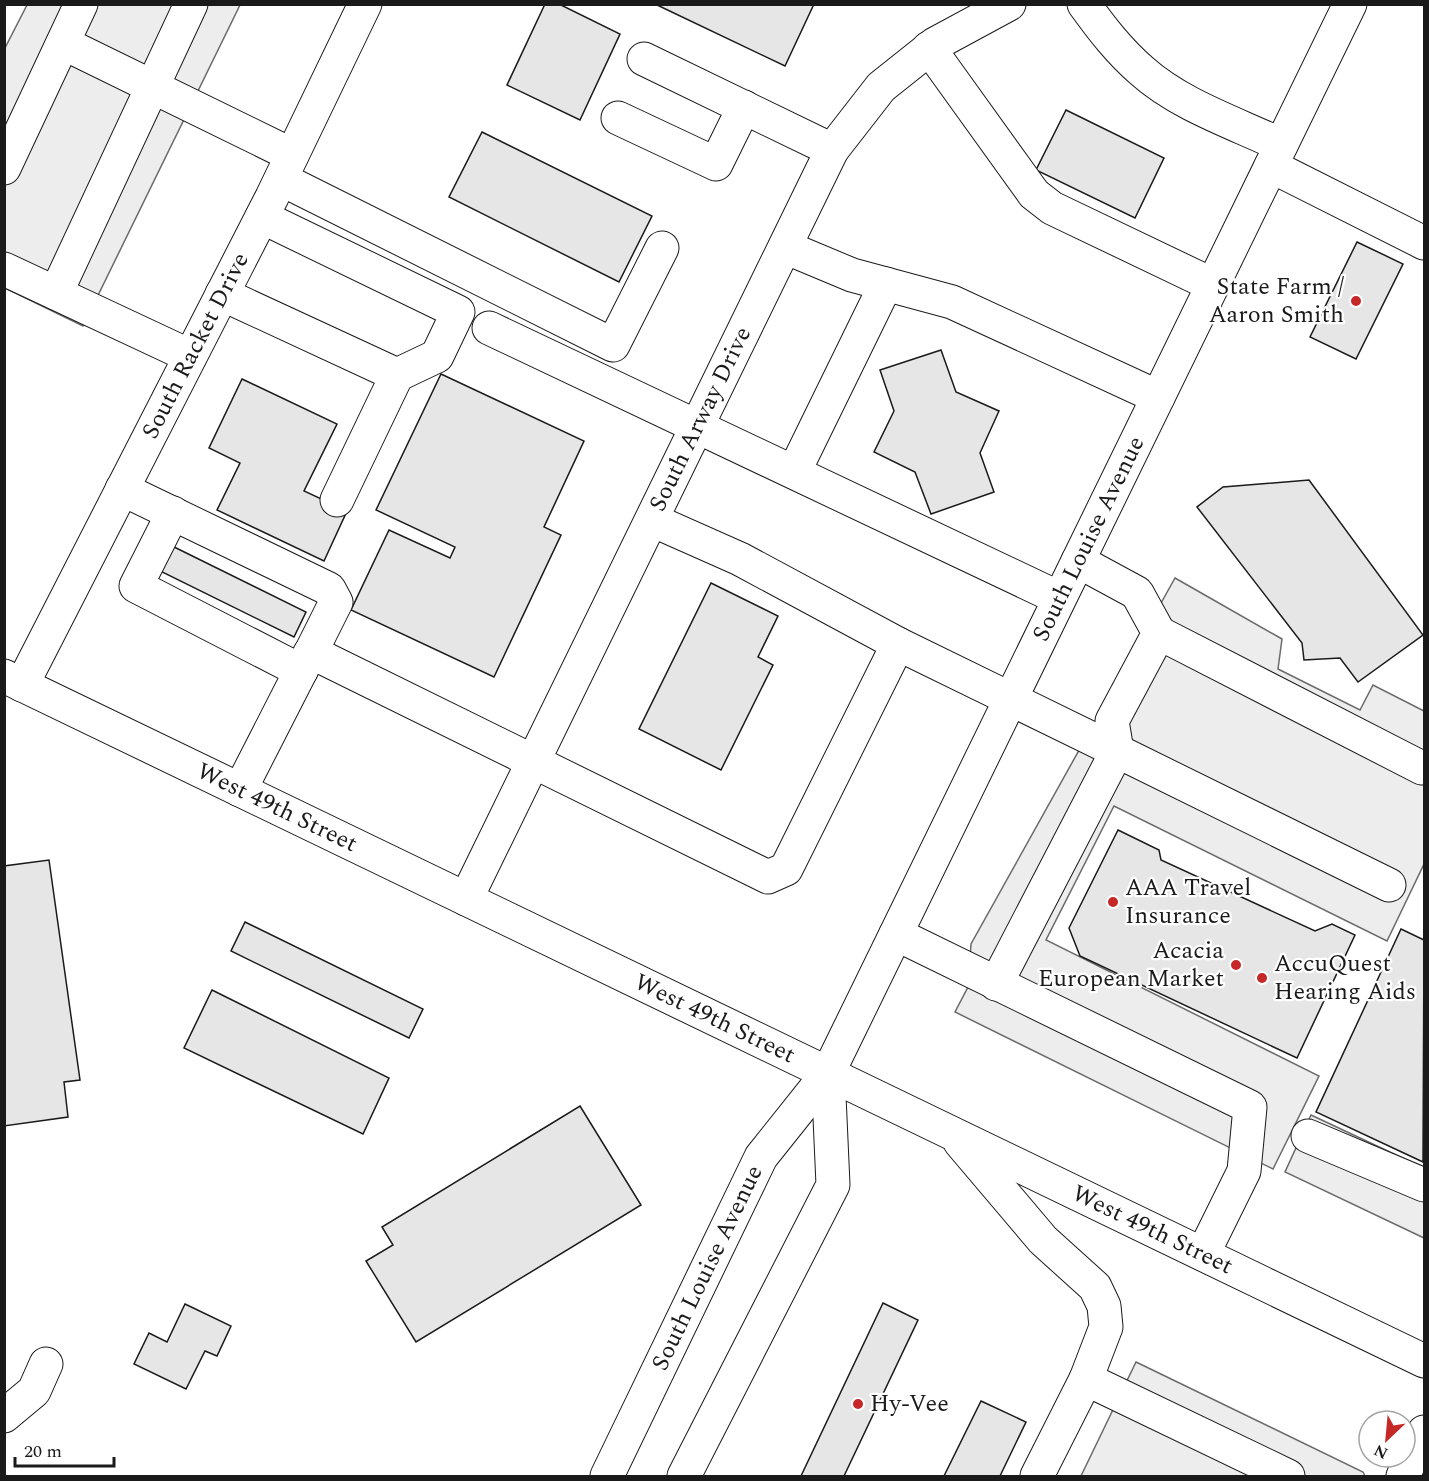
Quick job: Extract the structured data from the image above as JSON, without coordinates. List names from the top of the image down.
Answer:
{
  "streets": {
    "main road": [
      "South Racket Drive",
      "South Arway Drive",
      "South Louise Avenue",
      "West 49th Street"
    ]
  },
  "crossings": [
    ["South Racket Drive", "West 49th Street"],
    ["South Arway Drive", "West 49th Street"],
    ["South Louise Avenue", "West 49th Street"]
  ],
  "places": [
    "State Farm / Aaron Smith",
    "AAA Travel Insurance",
    "Acacia European Market",
    "AccuQuest Hearing Aids",
    "Hy-Vee"
  ],
  "scale_bar": "20 m",
  "north": "bottom left"
}
